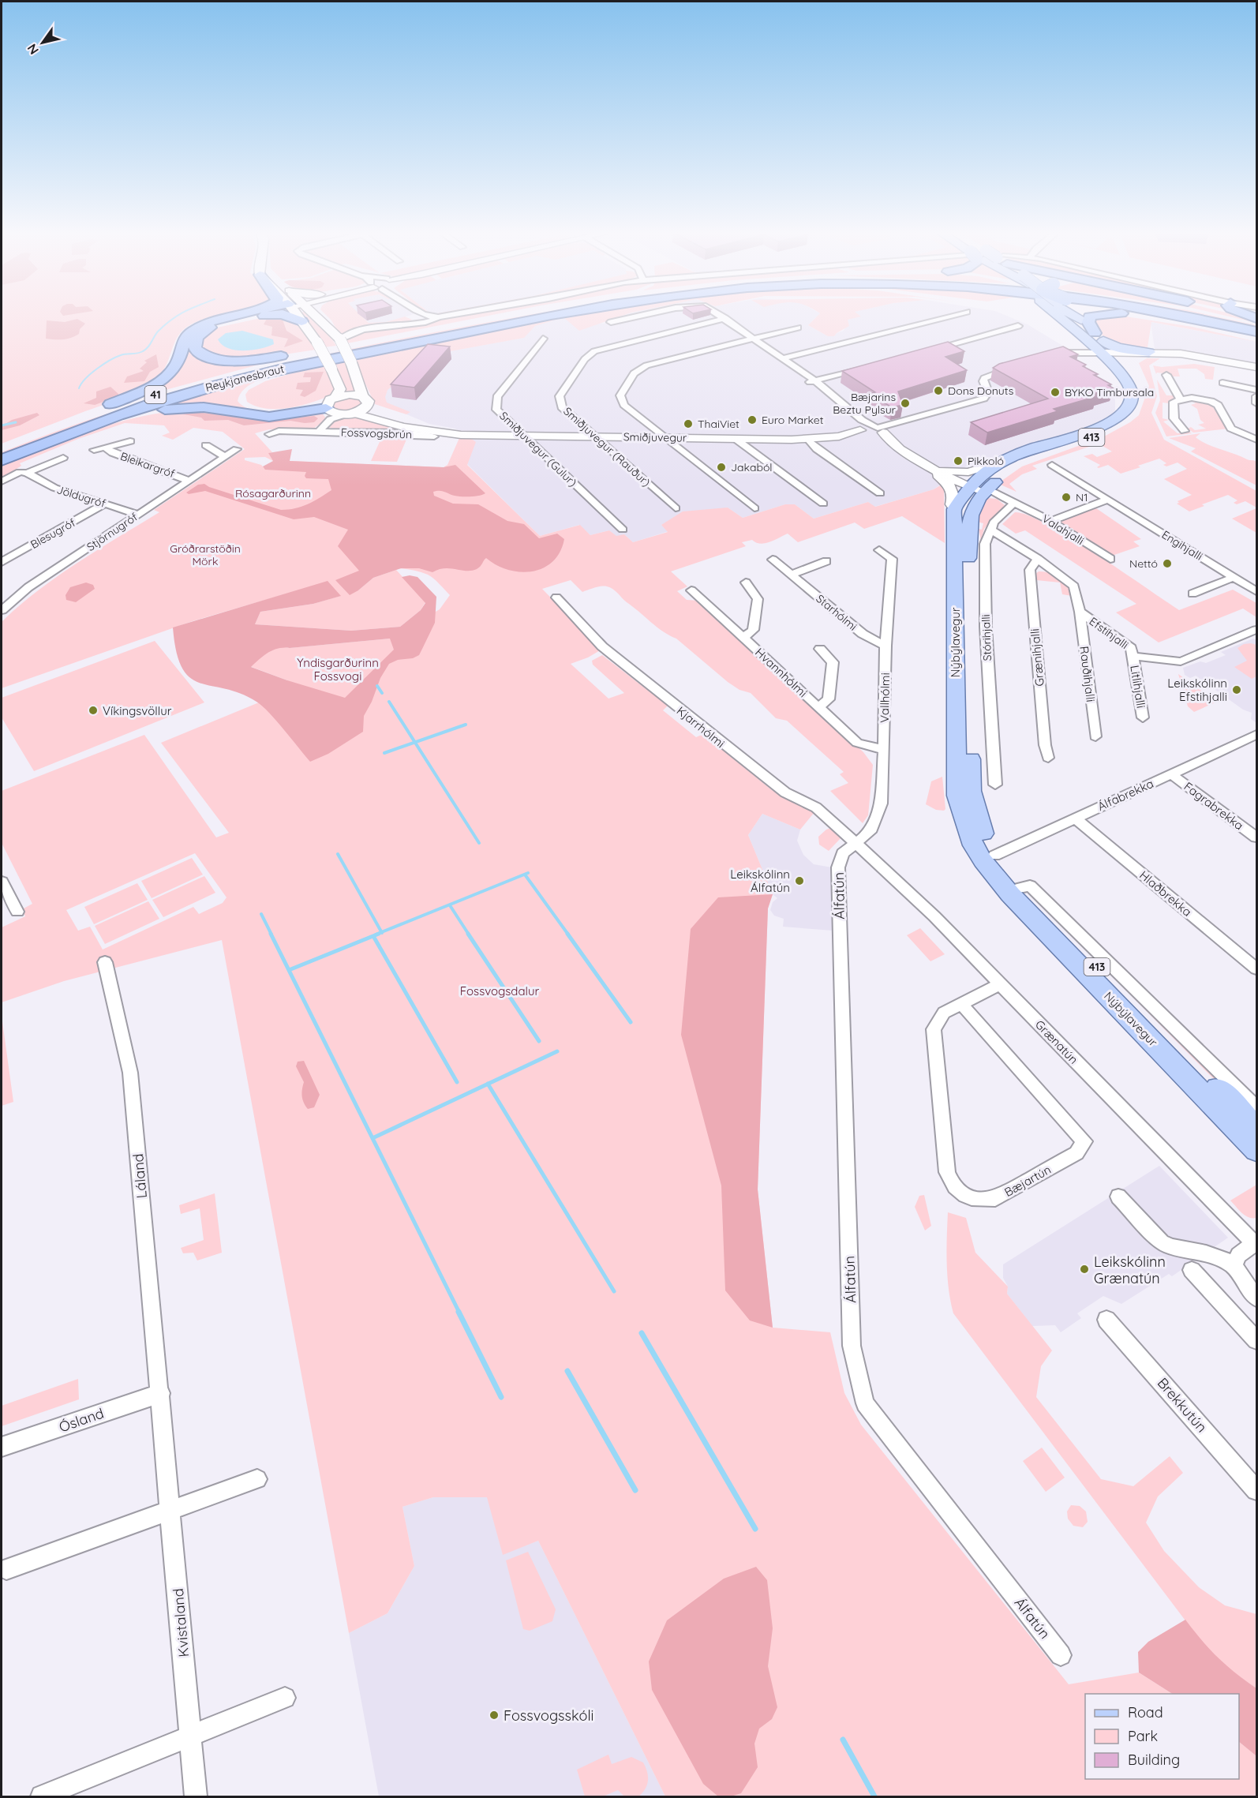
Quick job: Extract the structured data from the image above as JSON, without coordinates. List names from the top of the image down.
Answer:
{
  "streets": {
    "highway": ["Reykjanesbraut", "41"],
    "main road": ["413", "Nýbýlavegur"],
    "street": [
      "Fossvogsbrún",
      "Smiðjuvegur",
      "Smiðjuvegur (Rauður)",
      "Smiðjuvegur (Gulur)",
      "Bleikargróf",
      "Jöldugróf",
      "Valahjalli",
      "Stjörnugróf",
      "Blesugróf",
      "Engihjalli",
      "Starhólmi",
      "Efstihjalli",
      "Stórihjalli",
      "Grænihjalli",
      "Hvannhólmi",
      "Rauðihjalli",
      "Litlihjalli",
      "Vallhólmi",
      "Kjarrhólmi",
      "Álfabrekka",
      "Fagrabrekka",
      "Hlaðbrekka",
      "Álfatún",
      "Grænatún",
      "Láland",
      "Bæjartún",
      "Brekkutún",
      "Ósland",
      "Kvistaland"
    ]
  },
  "crossings": [
    ["Smiðjuvegur", "Smiðjuvegur (Rauður)"],
    ["Smiðjuvegur", "Smiðjuvegur (Gulur)"],
    ["Bleikargróf", "Stjörnugróf"],
    ["Jöldugróf", "Stjörnugróf"],
    ["Jöldugróf", "Blesugróf"],
    ["Valahjalli", "Nýbýlavegur"],
    ["Starhólmi", "Vallhólmi"],
    ["Efstihjalli", "Stórihjalli"],
    ["Efstihjalli", "Grænihjalli"],
    ["Efstihjalli", "Rauðihjalli"],
    ["Efstihjalli", "Litlihjalli"],
    ["Nýbýlavegur", "Álfabrekka"],
    ["Hvannhólmi", "Vallhólmi"],
    ["Vallhólmi", "Kjarrhólmi"],
    ["Vallhólmi", "Álfatún"],
    ["Vallhólmi", "Grænatún"],
    ["Kjarrhólmi", "Álfatún"],
    ["Kjarrhólmi", "Grænatún"],
    ["Álfabrekka", "Fagrabrekka"],
    ["Álfabrekka", "Hlaðbrekka"],
    ["Álfatún", "Grænatún"],
    ["Grænatún", "Bæjartún"],
    ["Láland", "Ósland"],
    ["Láland", "Kvistaland"],
    ["Ósland", "Kvistaland"]
  ],
  "parks": [
    "Rósagarðurinn",
    "Gróðrarstöðin Mörk",
    "Yndisgarðurinn Fossvogi",
    "Fossvogsdalur"
  ],
  "places": [
    "Dons Donuts",
    "BYKO Timbursala",
    "Bæjarins Beztu Pylsur",
    "Euro Market",
    "ThaiViet",
    "Pikkoló",
    "Jakaból",
    "N1",
    "Nettó",
    "Leikskólinn Efstihjalli",
    "Víkingsvöllur",
    "Leikskólinn Álfatún",
    "Leikskólinn Grænatún",
    "Fossvogsskóli"
  ],
  "legend": ["Road", "Park", "Building"],
  "north": "bottom left"
}
